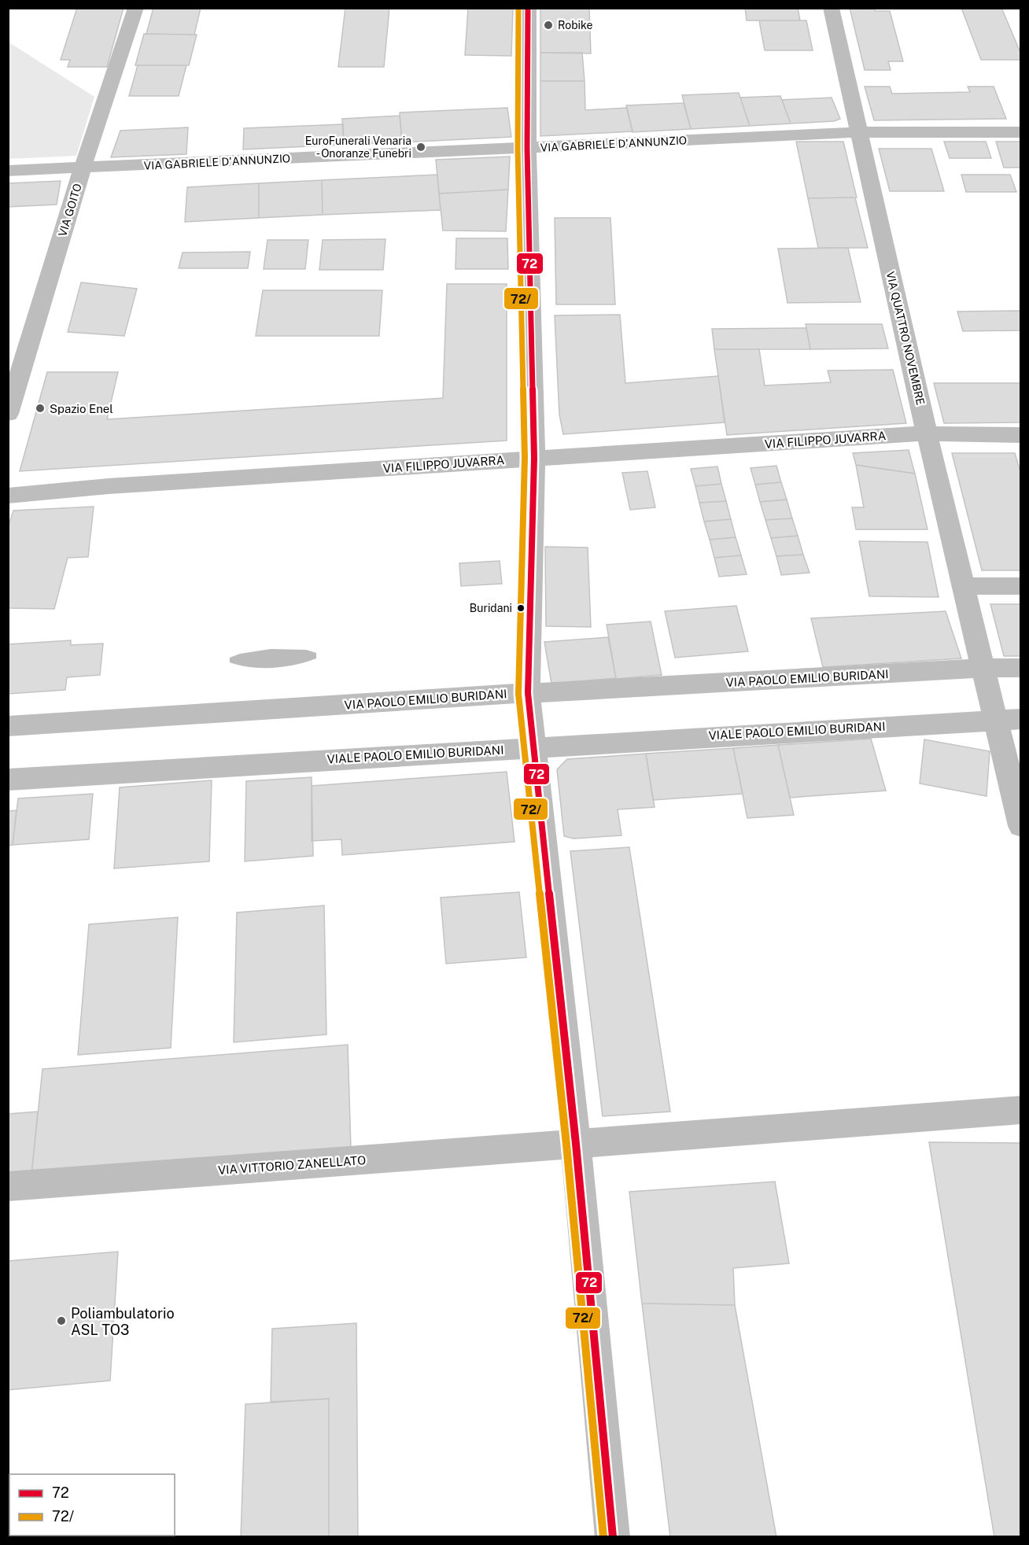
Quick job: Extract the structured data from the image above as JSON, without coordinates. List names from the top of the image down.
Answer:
{
  "streets": {
    "street": [
      "VIA GABRIELE D'ANNUNZIO",
      "VIA GOITO",
      "VIA QUATTRO NOVEMBRE",
      "VIA FILIPPO JUVARRA",
      "VIA PAOLO EMILIO BURIDANI",
      "VIALE PAOLO EMILIO BURIDANI",
      "VIA VITTORIO ZANELLATO"
    ]
  },
  "crossings": [
    ["VIA GABRIELE D'ANNUNZIO", "VIA GOITO"],
    ["VIA GABRIELE D'ANNUNZIO", "VIA QUATTRO NOVEMBRE"],
    ["VIA QUATTRO NOVEMBRE", "VIA FILIPPO JUVARRA"],
    ["VIA QUATTRO NOVEMBRE", "VIA PAOLO EMILIO BURIDANI"],
    ["VIA QUATTRO NOVEMBRE", "VIALE PAOLO EMILIO BURIDANI"]
  ],
  "places": [
    "Robike",
    "EuroFunerali Venaria - Onoranze Funebri",
    "Spazio Enel",
    "Buridani",
    "Poliambulatorio ASL TO3"
  ],
  "lines": ["transit line 72", "transit line 72/"],
  "legend": ["72", "72/"]
}
